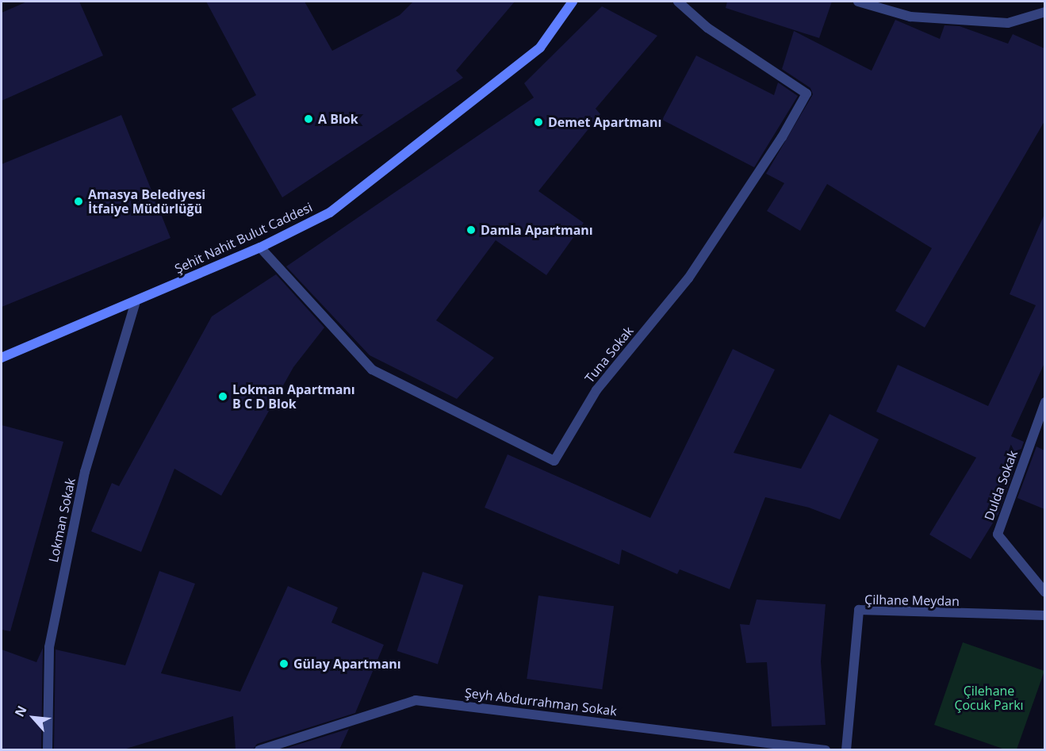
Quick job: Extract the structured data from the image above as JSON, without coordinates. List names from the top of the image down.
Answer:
{
  "streets": {
    "street": [
      "Şehit Nahit Bulut Caddesi",
      "Tuna Sokak",
      "Dulda Sokak",
      "Lokman Sokak",
      "Çilhane Meydan",
      "Şeyh Abdurrahman Sokak"
    ]
  },
  "crossings": [
    ["Şehit Nahit Bulut Caddesi", "Tuna Sokak"],
    ["Şehit Nahit Bulut Caddesi", "Lokman Sokak"]
  ],
  "parks": ["Çilehane Çocuk Parkı"],
  "places": [
    "A Blok",
    "Demet Apartmanı",
    "Amasya Belediyesi İtfaiye Müdürlüğü",
    "Damla Apartmanı",
    "Lokman Apartmanı B C D Blok",
    "Gülay Apartmanı"
  ],
  "north": "top left"
}
